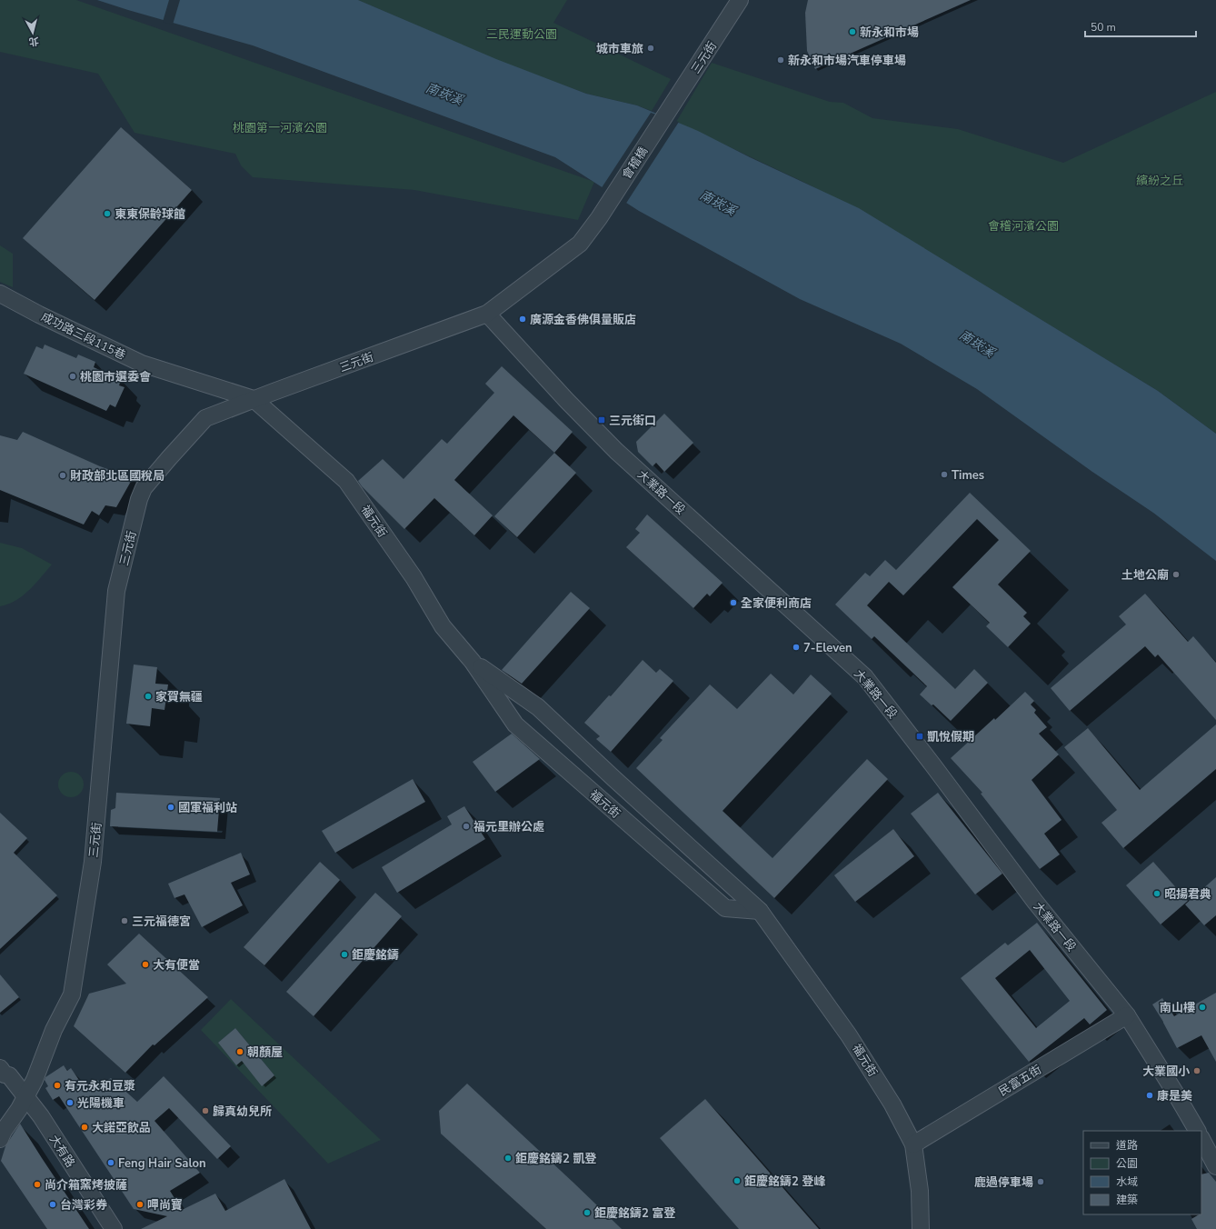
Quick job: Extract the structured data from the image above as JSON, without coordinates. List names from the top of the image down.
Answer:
{
  "streets": {
    "street": [
      "三元街",
      "會稽橋",
      "成功路三段115巷",
      "大業路一段",
      "福元街",
      "民富五街",
      "大有路"
    ]
  },
  "crossings": [
    ["三元街", "會稽橋"],
    ["三元街", "成功路三段115巷"],
    ["三元街", "大業路一段"],
    ["三元街", "福元街"],
    ["三元街", "大有路"],
    ["成功路三段115巷", "福元街"],
    ["大業路一段", "民富五街"],
    ["福元街", "民富五街"]
  ],
  "water": ["南崁溪"],
  "parks": [
    "三民運動公園",
    "桃園第一河濱公園",
    "繽紛之丘",
    "會稽河濱公園"
  ],
  "places": {
    "other": [
      "新永和市場",
      "城市車旅",
      "新永和市場汽車停車場",
      "東東保齡球館",
      "廣源金香佛俱量販店",
      "桃園市選委會",
      "Times",
      "財政部北區國稅局",
      "土地公廟",
      "全家便利商店",
      "7-Eleven",
      "家賀無疆",
      "國軍福利站",
      "福元里辦公處",
      "昭揚君典",
      "三元福德宮",
      "鉅慶銘鑄",
      "大有便當",
      "南山樓",
      "朝顏屋",
      "大業國小",
      "有元永和豆漿",
      "康是美",
      "光陽機車",
      "歸真幼兒所",
      "大諾亞飲品",
      "鉅慶銘鑄2 凱登",
      "Feng Hair Salon",
      "鉅慶銘鑄2 登峰",
      "鹿過停車場",
      "尚介箱窯烤披薩",
      "台灣彩券",
      "呷尚寶",
      "鉅慶銘鑄2 富登"
    ],
    "transit": ["三元街口", "凱悅假期"]
  },
  "legend": [
    "道路",
    "公園",
    "水域",
    "建築"
  ],
  "scale_bar": "50 m",
  "north": "bottom"
}
